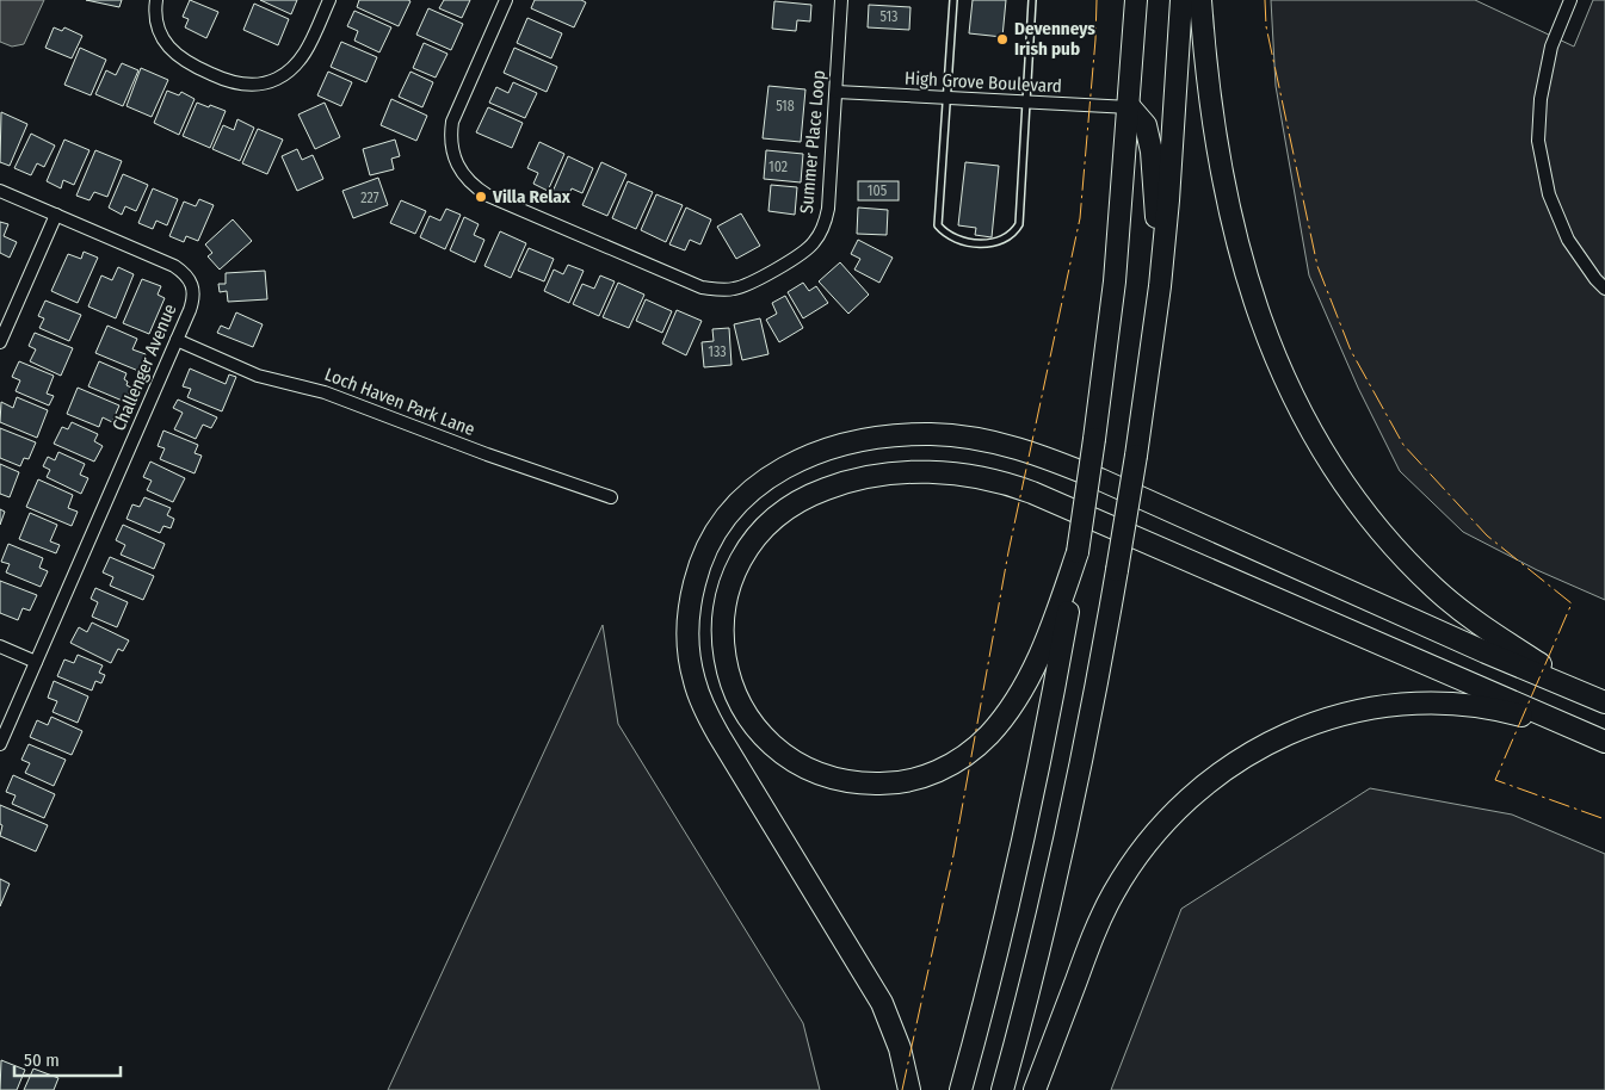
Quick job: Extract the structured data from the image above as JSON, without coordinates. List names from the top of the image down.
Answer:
{
  "streets": {
    "street": [
      "High Grove Boulevard",
      "Summer Place Loop",
      "Challenger Avenue",
      "Loch Haven Park Lane"
    ]
  },
  "crossings": [
    ["High Grove Boulevard", "Summer Place Loop"],
    ["Challenger Avenue", "Loch Haven Park Lane"]
  ],
  "places": ["Devenneys Irish pub", "Villa Relax"],
  "house_numbers": [
    "513",
    "518",
    "102",
    "105",
    "227",
    "133"
  ],
  "scale_bar": "50 m"
}
